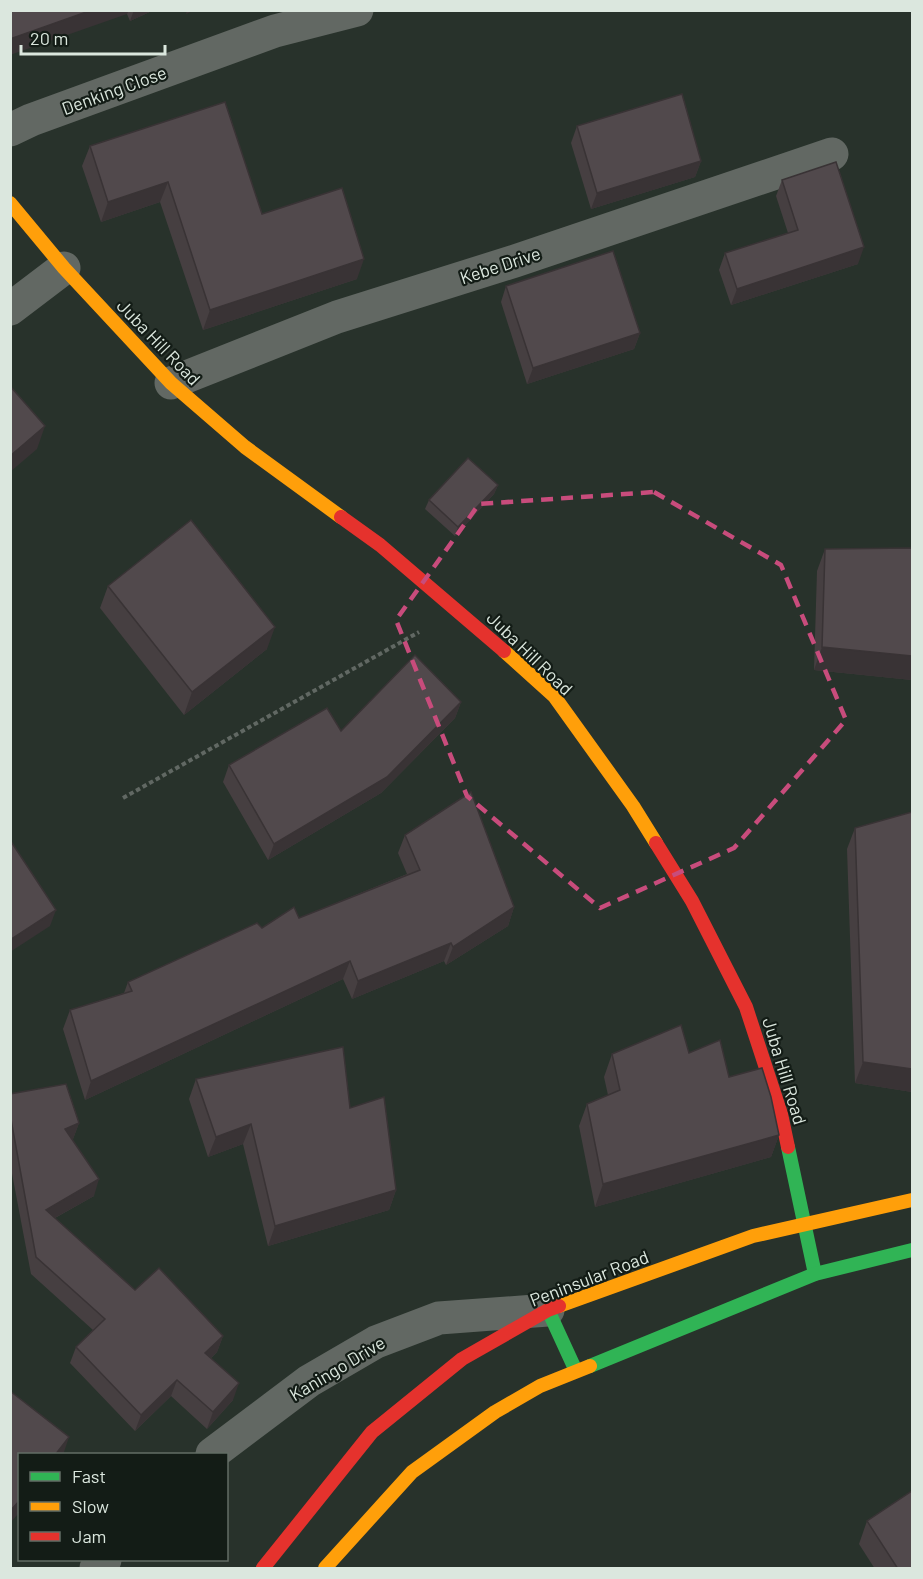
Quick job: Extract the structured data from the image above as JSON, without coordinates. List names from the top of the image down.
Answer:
{
  "streets": {
    "main road": ["Juba Hill Road", "Peninsular Road"],
    "street": ["Denking Close", "Kebe Drive", "Kaningo Drive"]
  },
  "crossings": [
    ["Kebe Drive", "Juba Hill Road"],
    ["Juba Hill Road", "Peninsular Road"],
    ["Peninsular Road", "Kaningo Drive"]
  ],
  "legend": ["Fast", "Slow", "Jam"],
  "scale_bar": "20 m"
}
